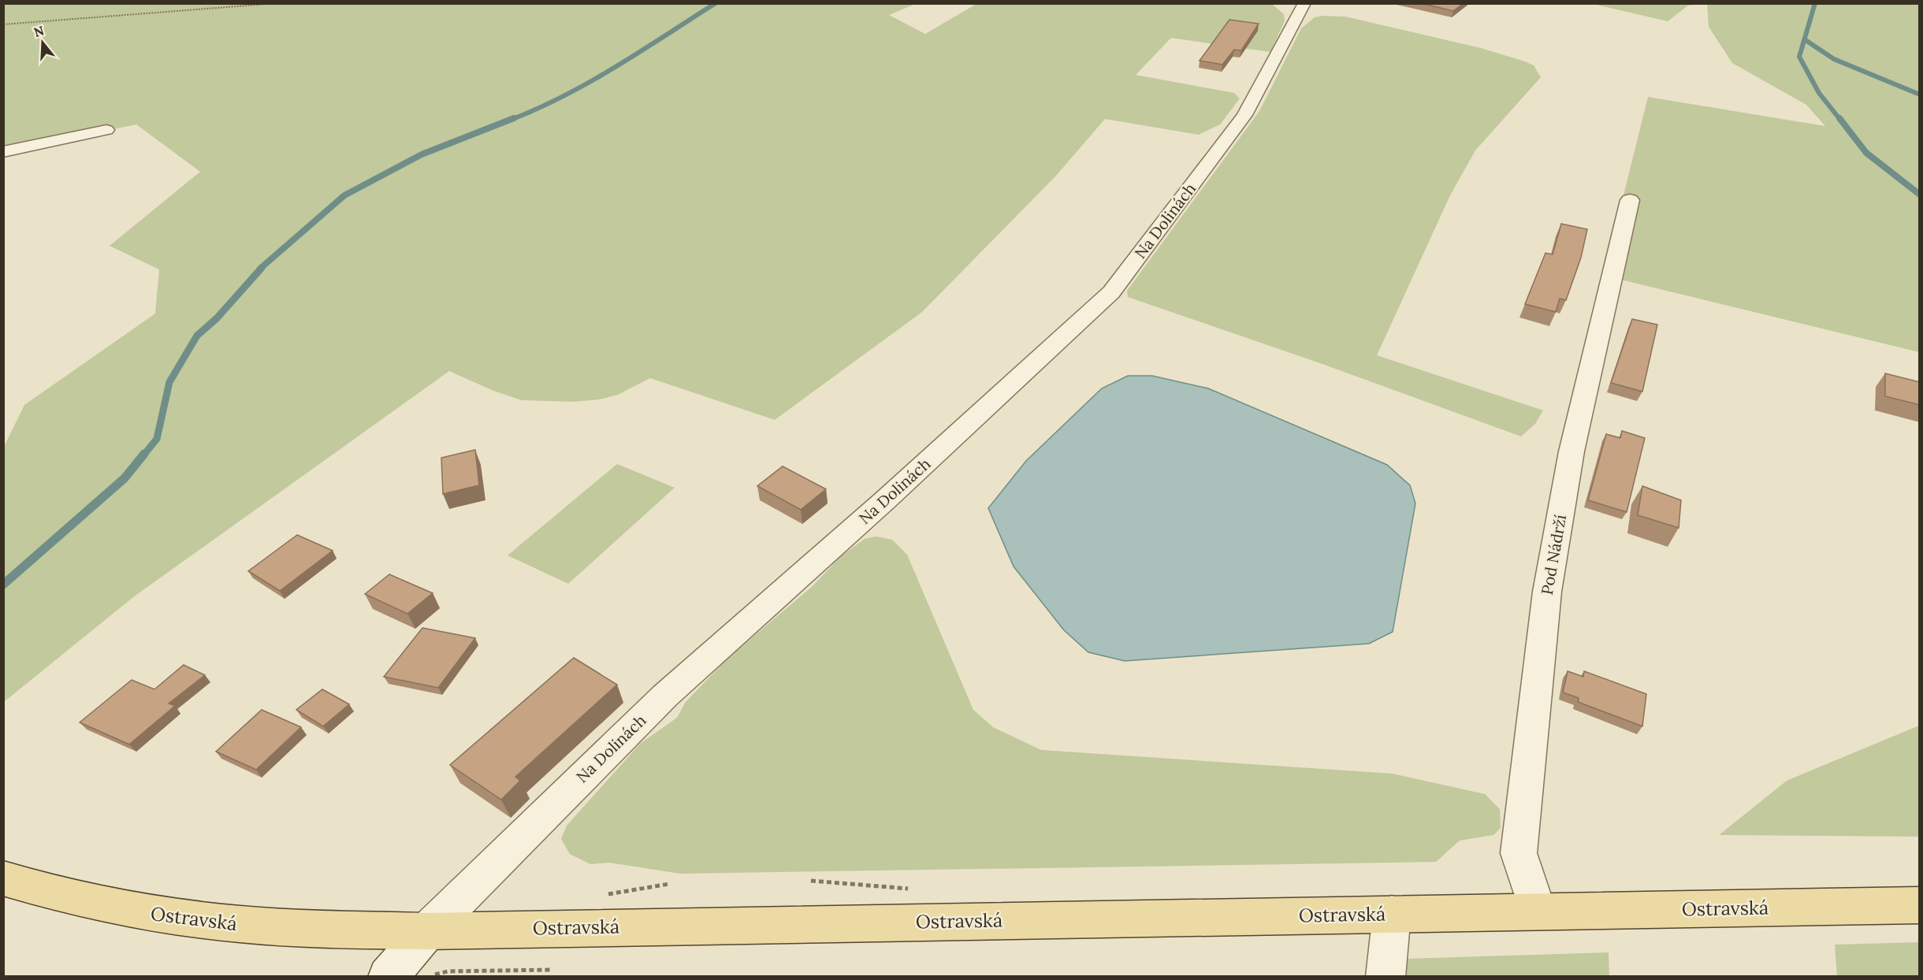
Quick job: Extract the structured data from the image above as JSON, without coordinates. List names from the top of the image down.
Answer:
{
  "streets": {
    "main road": ["Ostravská"],
    "street": ["Na Dolinách", "Pod Nádrží"]
  },
  "crossings": [
    ["Na Dolinách", "Ostravská"],
    ["Pod Nádrží", "Ostravská"]
  ],
  "north": "top"
}
